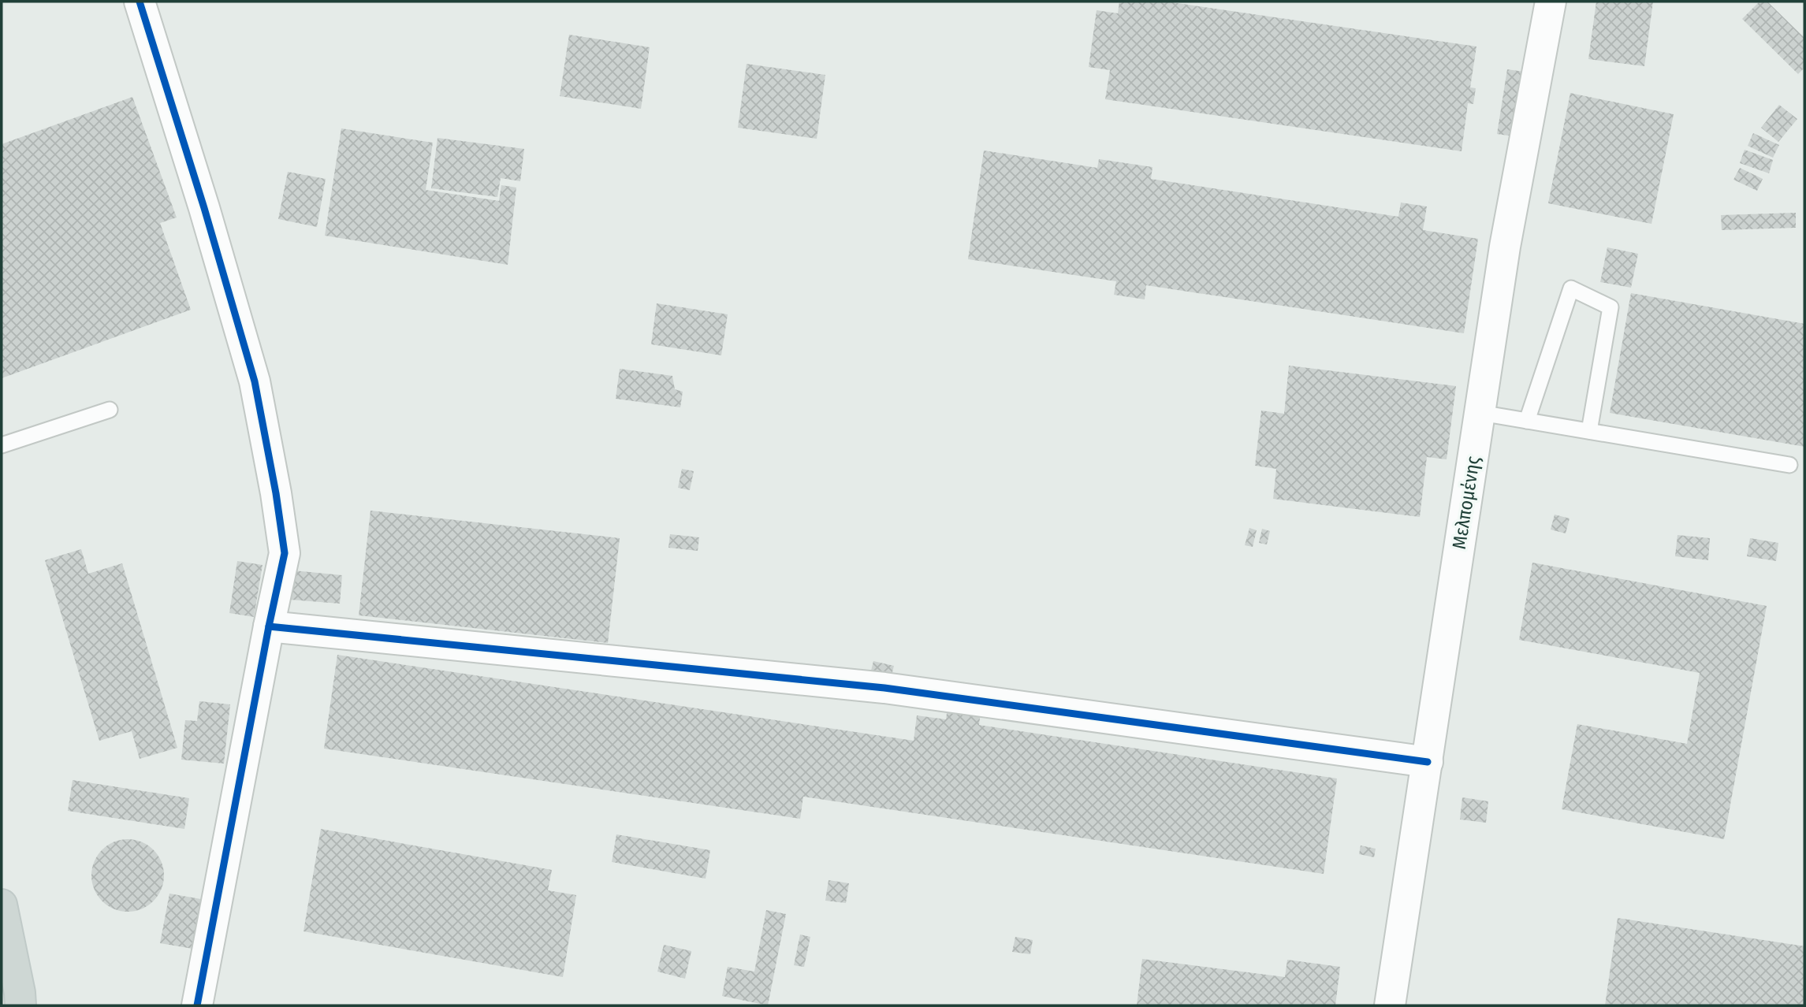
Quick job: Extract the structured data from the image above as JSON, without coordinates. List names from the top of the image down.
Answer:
{
  "streets": {
    "street": ["Μελπομένης"]
  }
}
